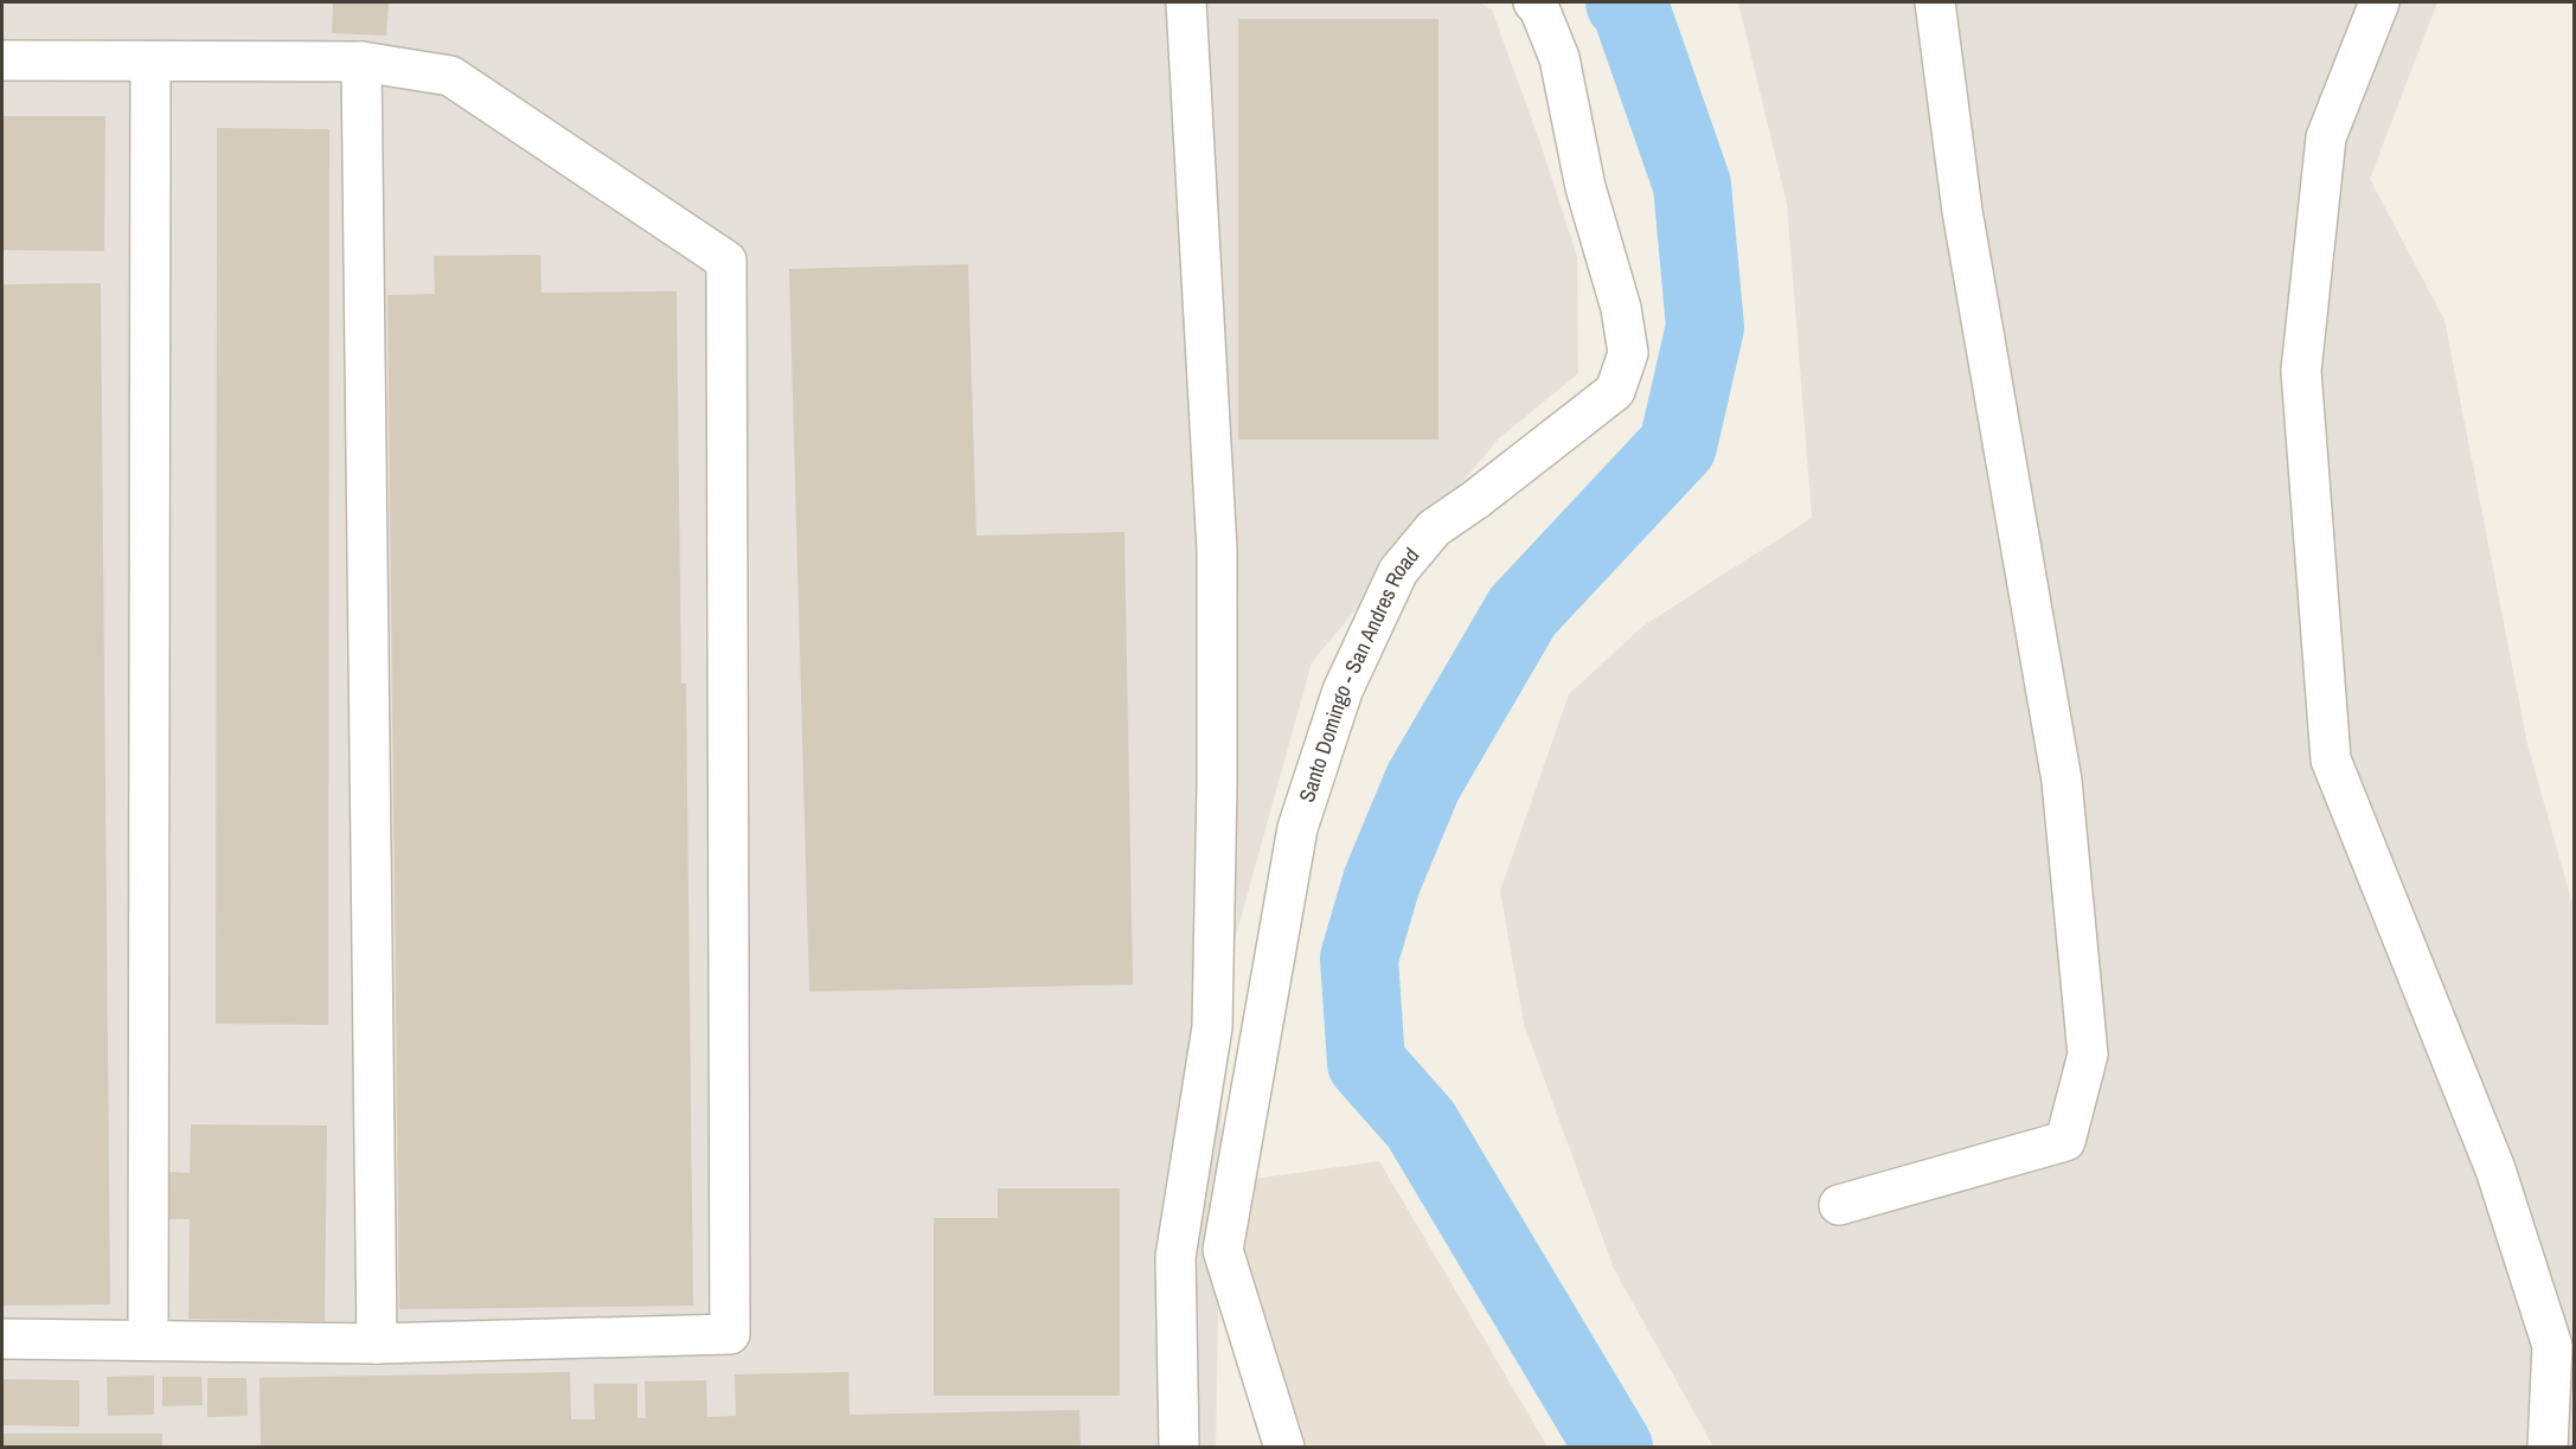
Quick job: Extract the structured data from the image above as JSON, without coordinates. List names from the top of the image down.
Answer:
{
  "streets": {
    "street": ["Santo Domingo - San Andres Road"]
  }
}
